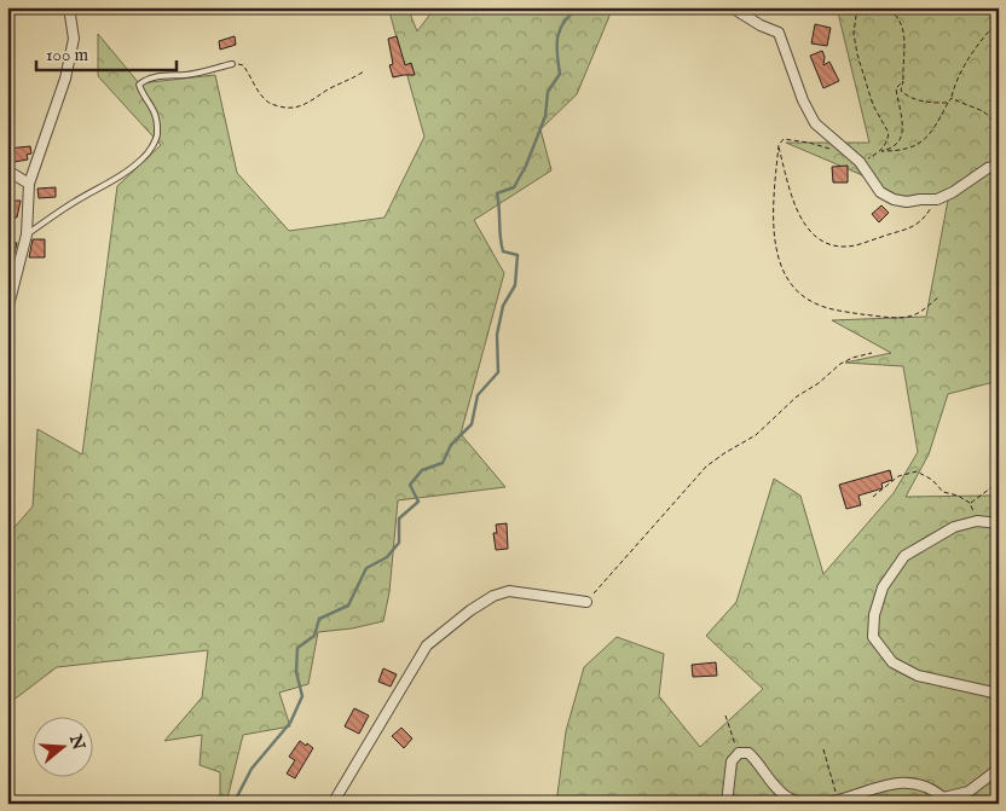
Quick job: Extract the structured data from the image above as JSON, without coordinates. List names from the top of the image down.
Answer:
{
  "scale_bar": "100 m",
  "north": "right"
}
